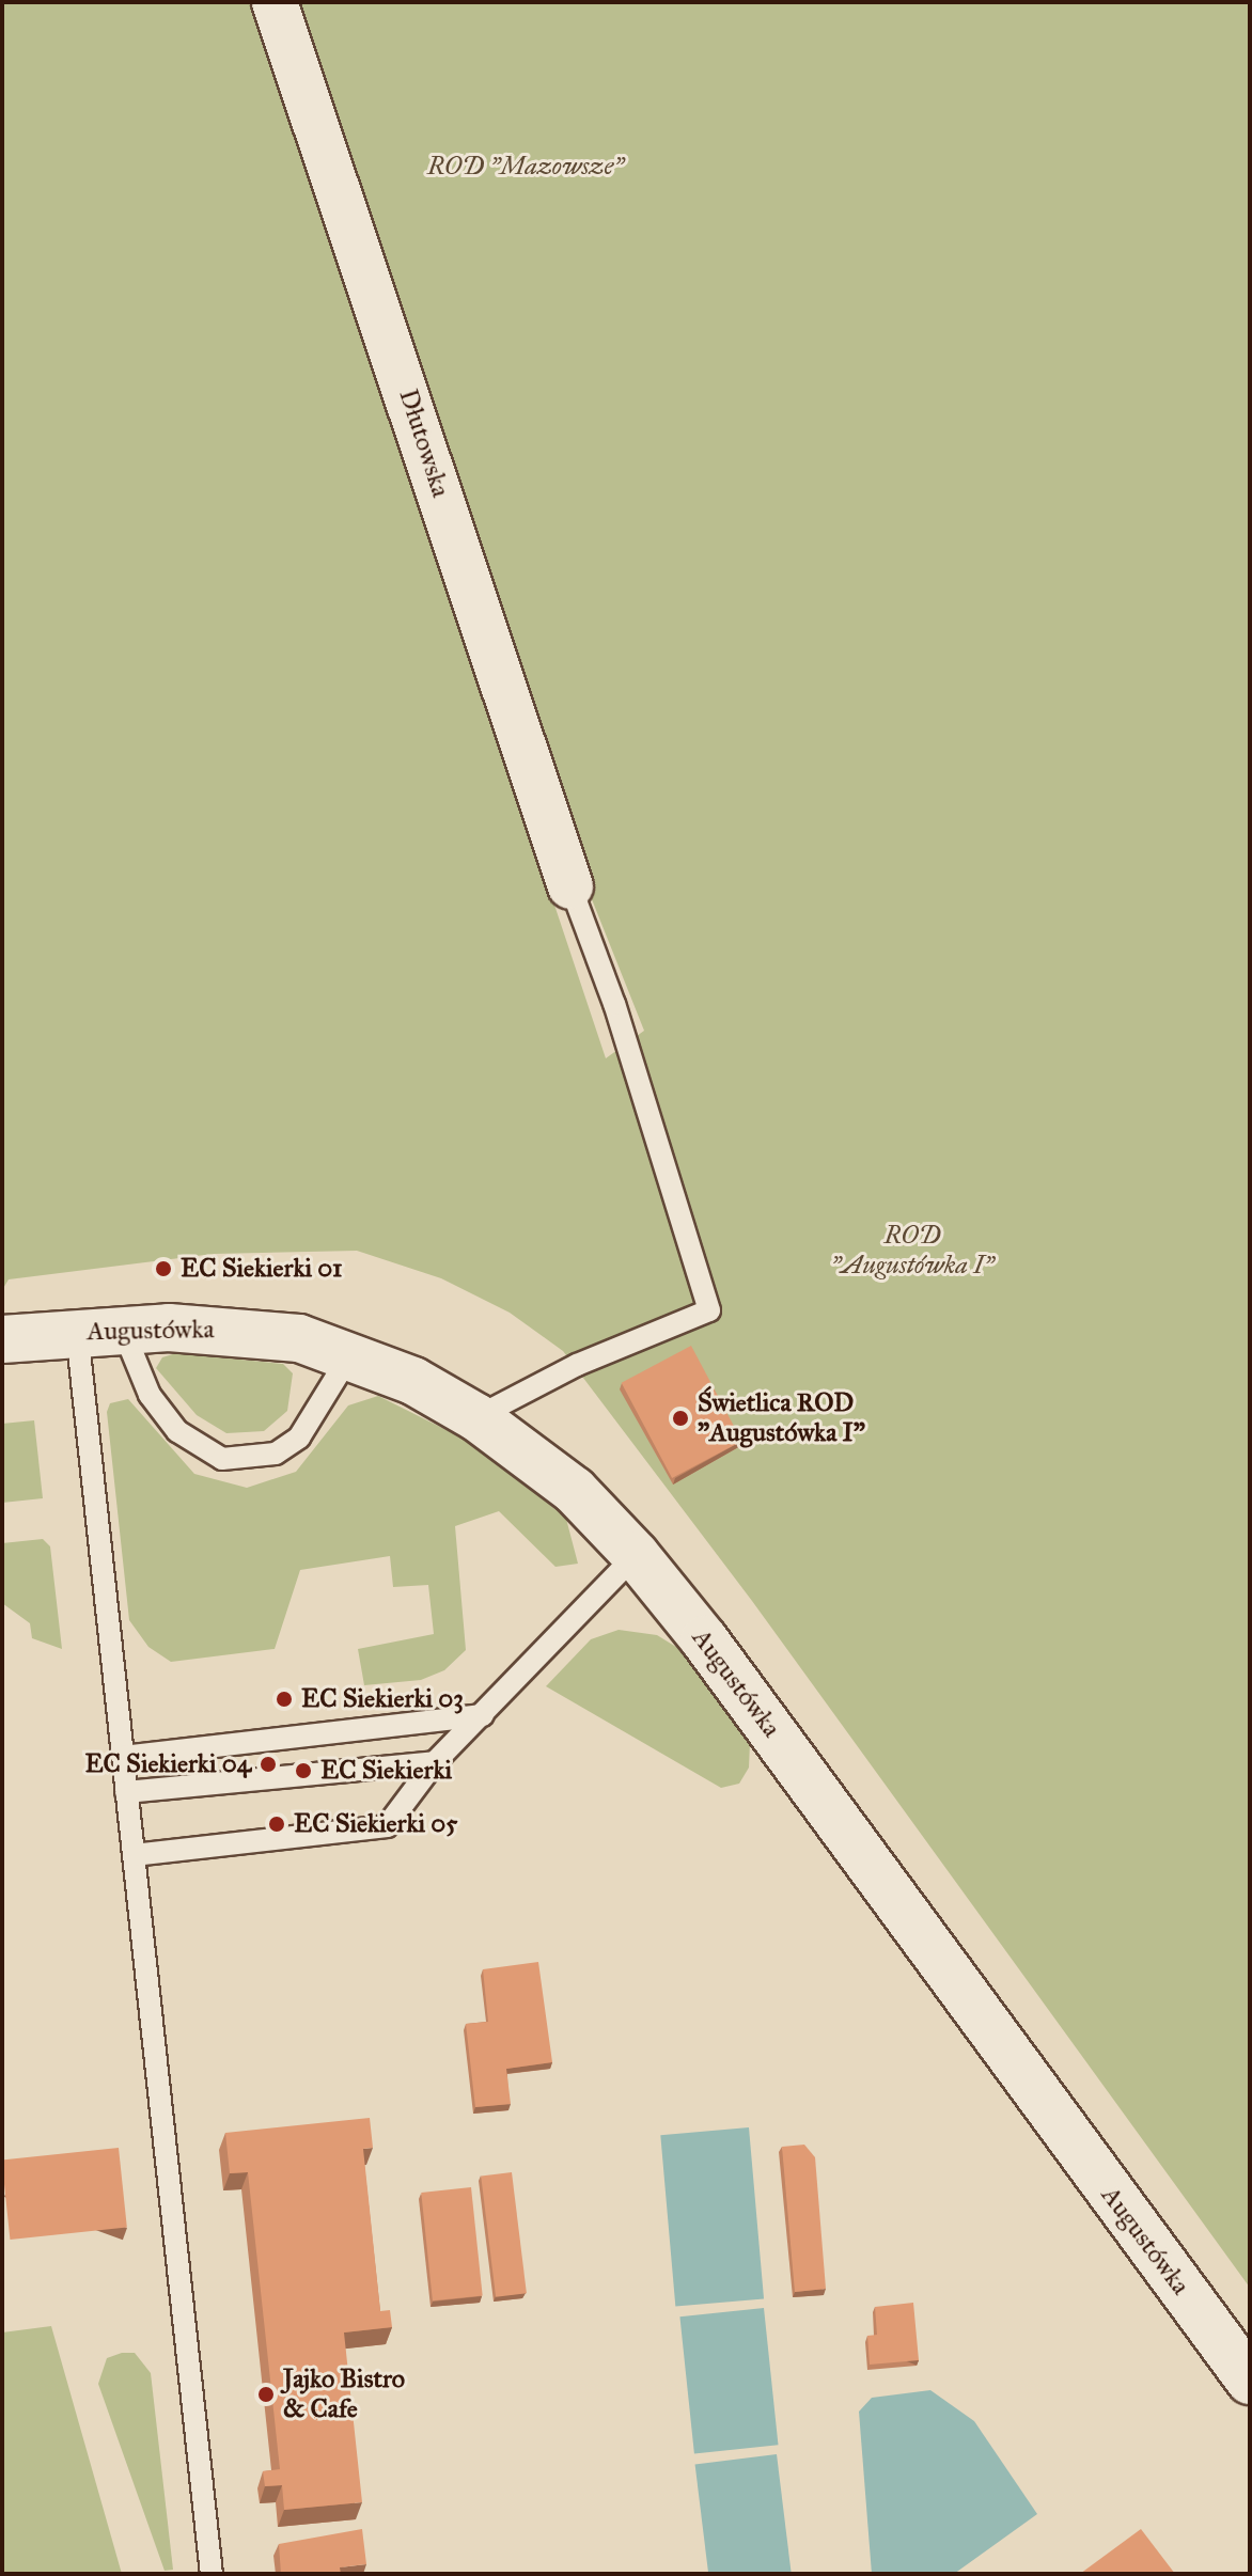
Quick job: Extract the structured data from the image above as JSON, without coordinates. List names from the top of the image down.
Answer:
{
  "streets": {
    "street": ["Dłutowska", "Augustówka"]
  },
  "parks": ["ROD \"Mazowsze\"", "ROD \"Augustówka I\""],
  "places": [
    "EC Siekierki 01",
    "Świetlica ROD \"Augustówka I\"",
    "EC Siekierki 03",
    "EC Siekierki 04",
    "EC Siekierki",
    "EC Siekierki 05",
    "Jajko Bistro & Cafe"
  ]
}
